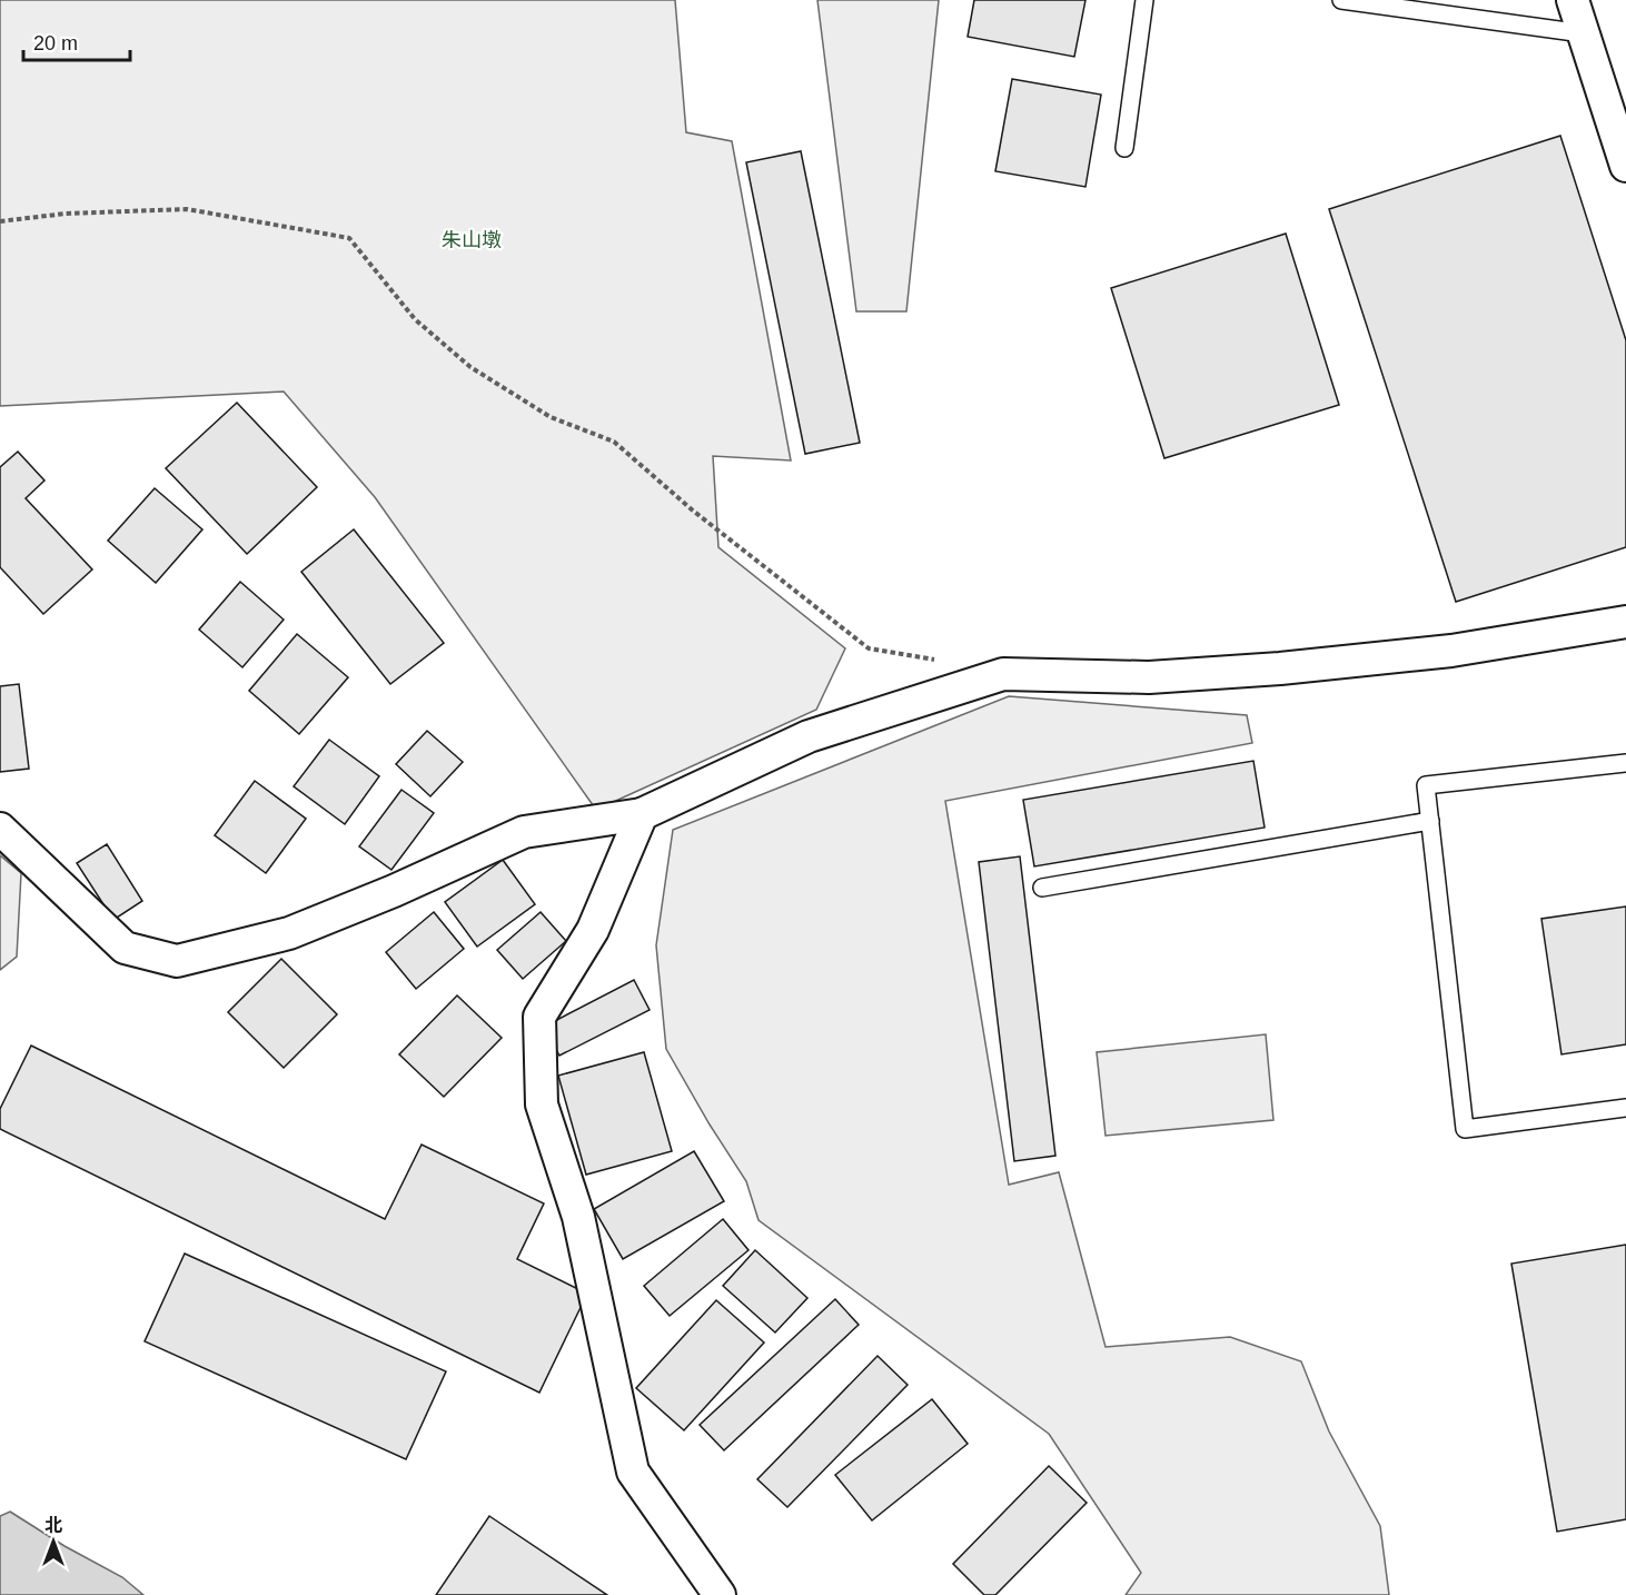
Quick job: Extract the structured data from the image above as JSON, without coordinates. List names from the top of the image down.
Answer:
{
  "parks": ["朱山墩"],
  "scale_bar": "20 m",
  "north": "top"
}
